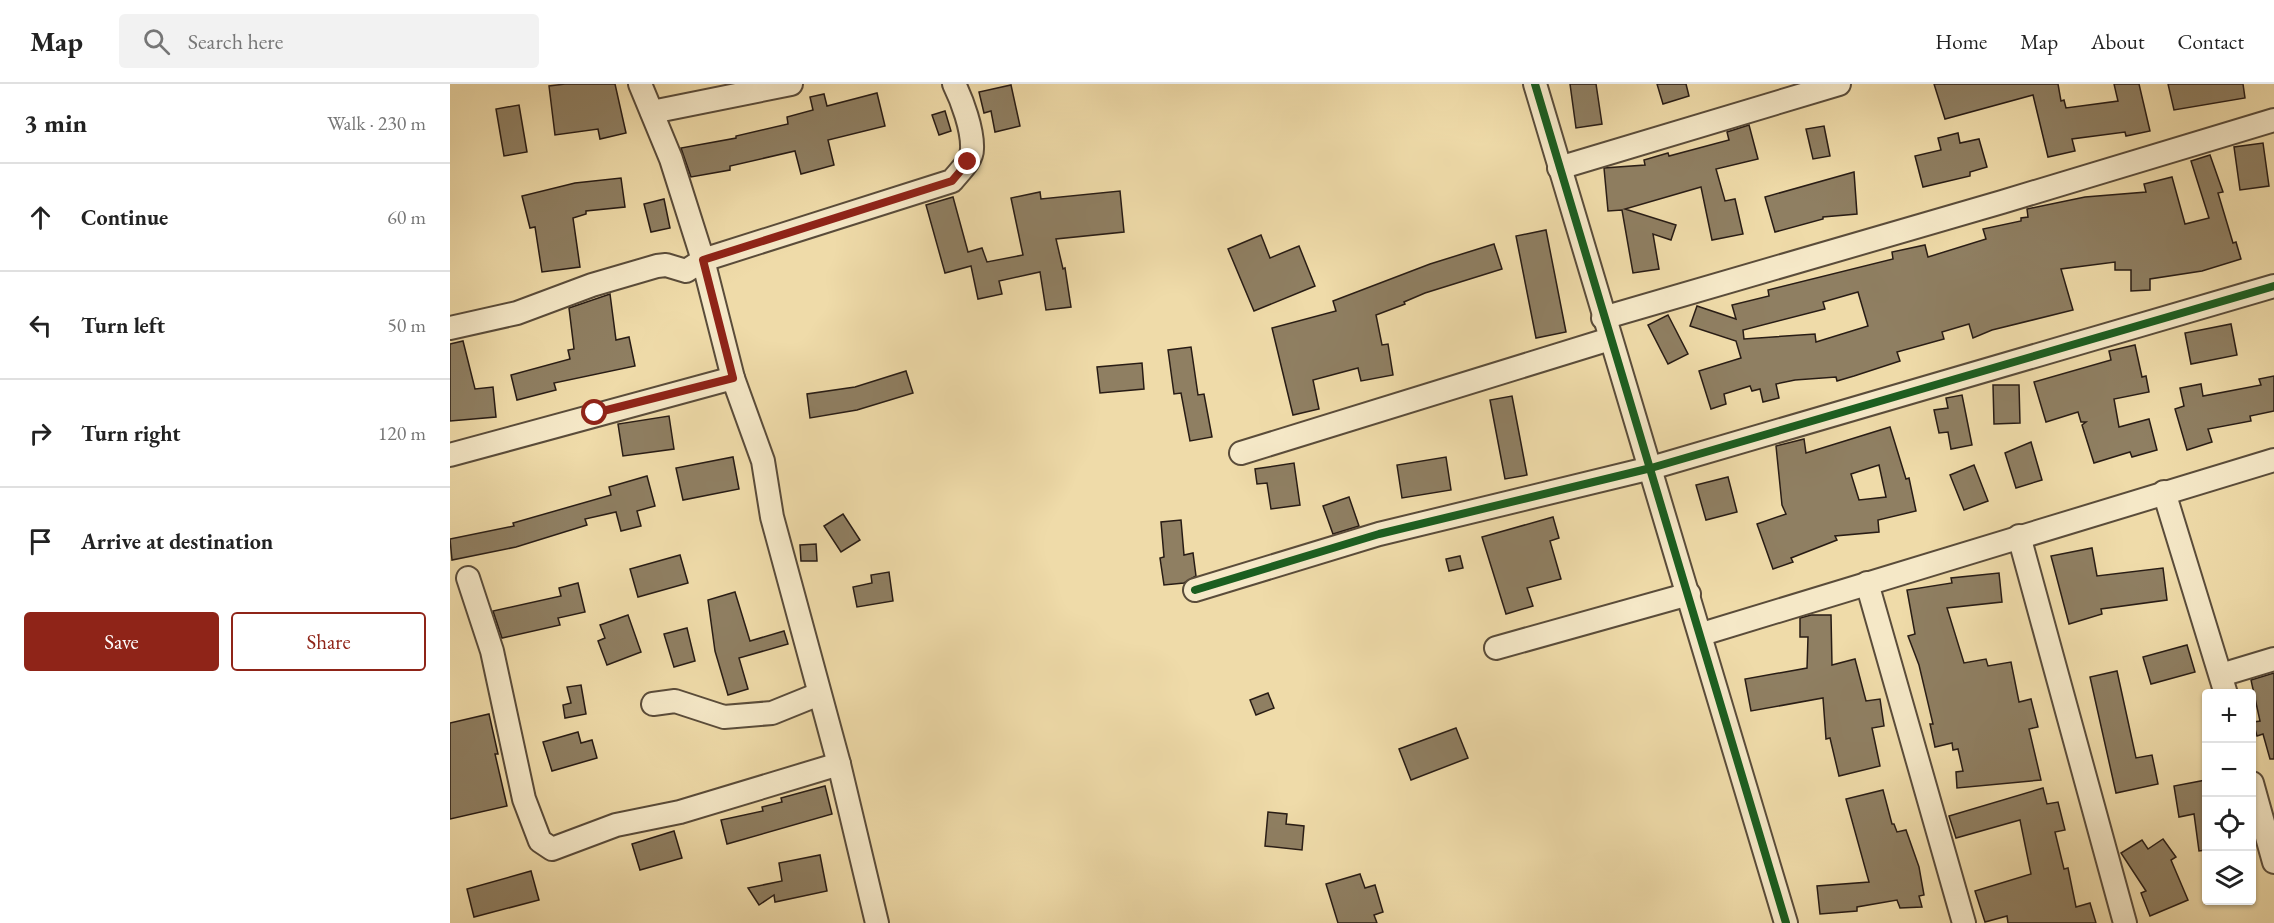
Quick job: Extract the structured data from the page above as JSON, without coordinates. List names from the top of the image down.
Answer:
{
  "page": {
    "header": "Map",
    "search": "Search here",
    "nav": [
      "Home",
      "Map",
      "About",
      "Contact"
    ],
    "heading": ["3 min", "Walk · 230 m"],
    "list": [
      ["Continue", "60 m"],
      ["Turn left", "50 m"],
      ["Turn right", "120 m"],
      "Arrive at destination"
    ],
    "buttons": ["Save", "Share"],
    "map_buttons": ["+", "−"]
  }
}
